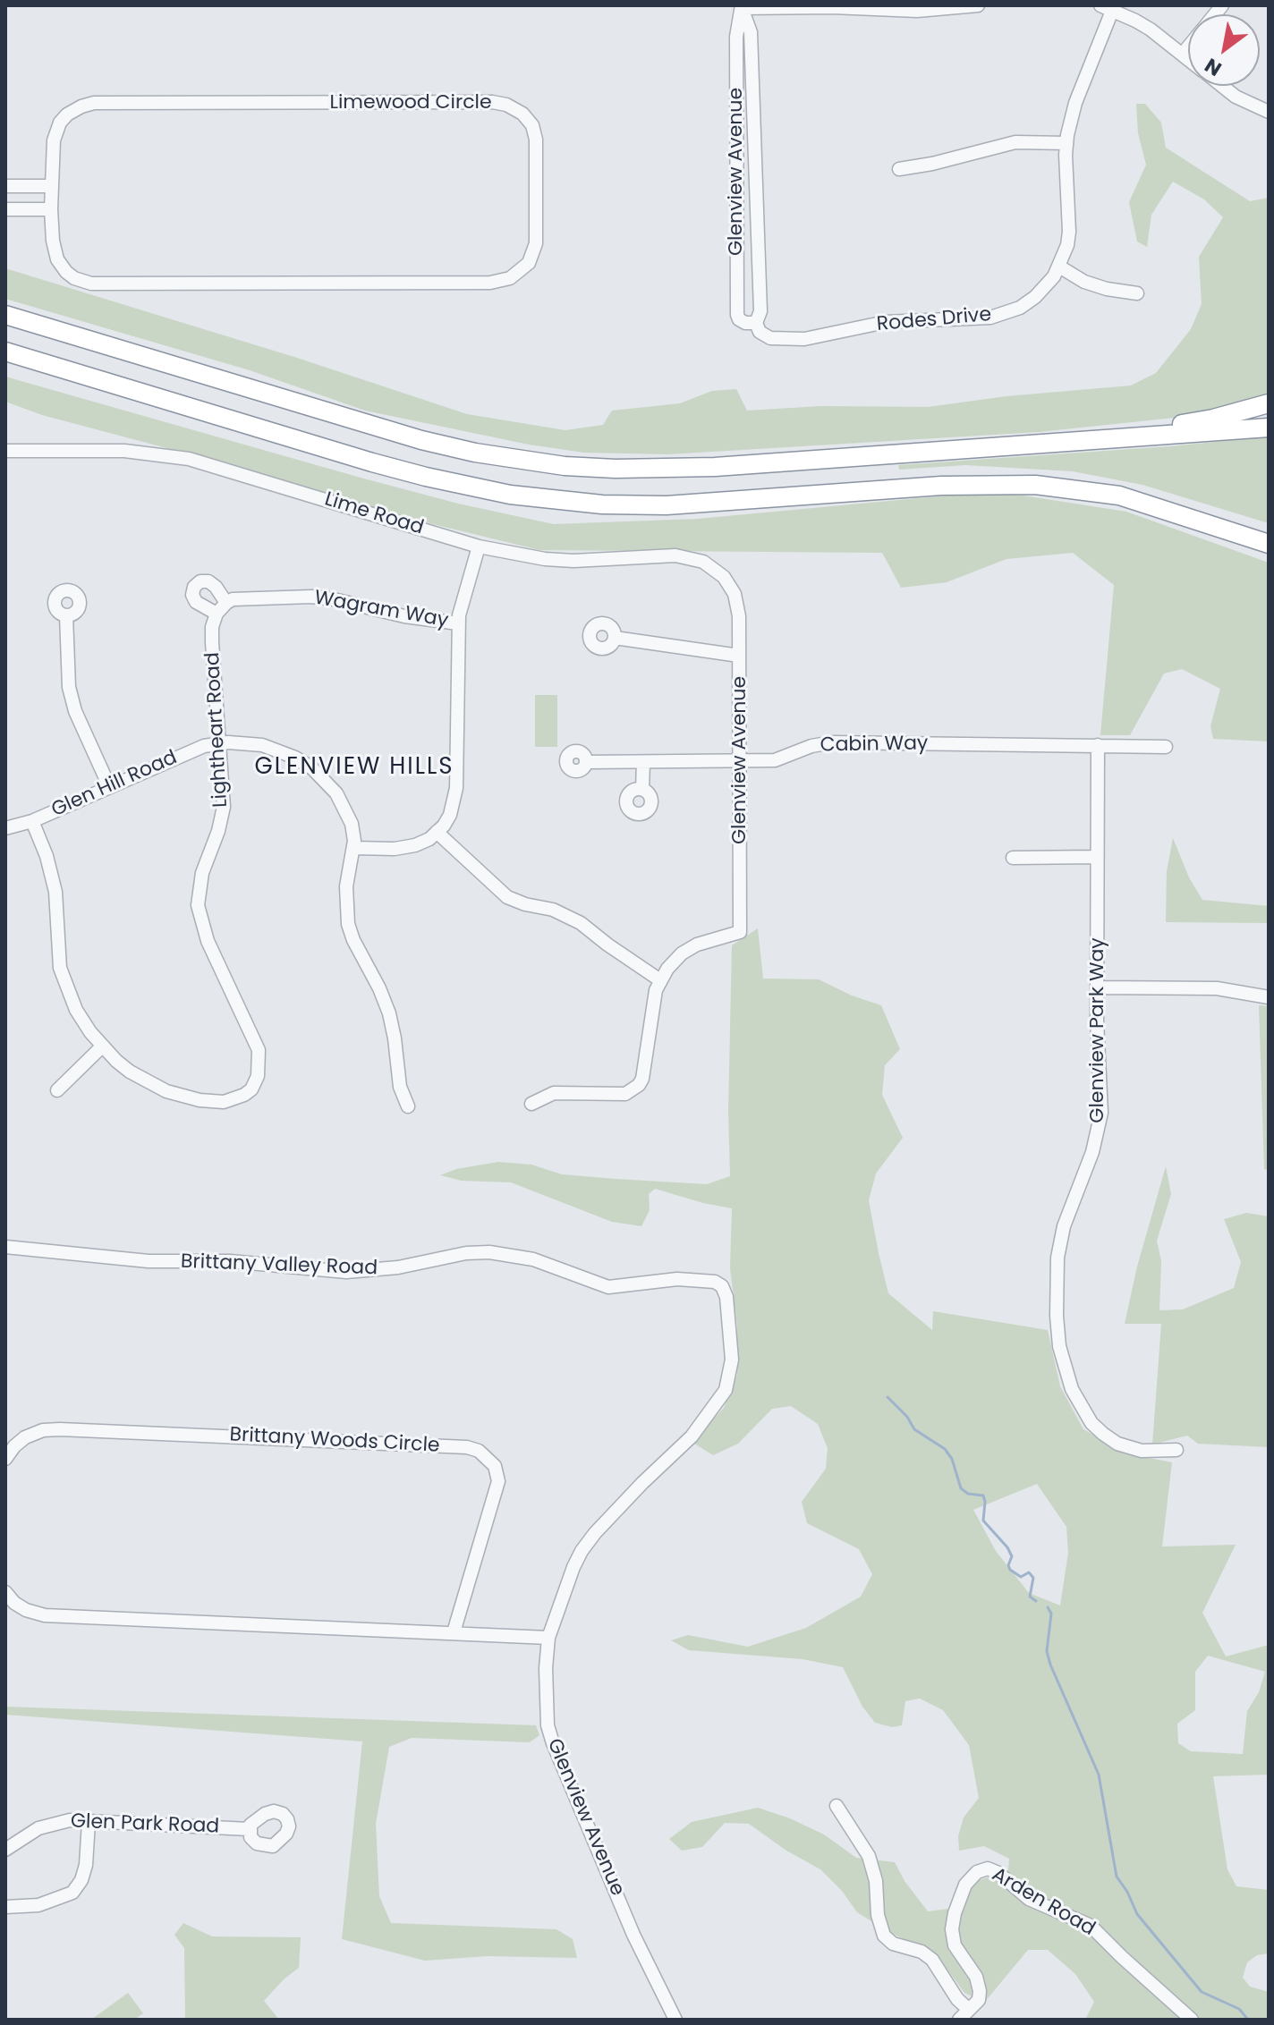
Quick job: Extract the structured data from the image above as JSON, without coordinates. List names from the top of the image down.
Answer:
{
  "streets": {
    "street": [
      "Limewood Circle",
      "Glenview Avenue",
      "Rodes Drive",
      "Lime Road",
      "Wagram Way",
      "Lightheart Road",
      "Cabin Way",
      "Glen Hill Road",
      "Glenview Park Way",
      "Brittany Valley Road",
      "Brittany Woods Circle",
      "Glen Park Road",
      "Arden Road"
    ]
  },
  "crossings": [
    ["Glenview Avenue", "Rodes Drive"],
    ["Glenview Avenue", "Lime Road"],
    ["Glenview Avenue", "Cabin Way"],
    ["Glenview Avenue", "Brittany Valley Road"],
    ["Wagram Way", "Lightheart Road"],
    ["Lightheart Road", "Glen Hill Road"],
    ["Cabin Way", "Glenview Park Way"]
  ],
  "districts": ["GLENVIEW HILLS"],
  "north": "bottom left"
}
